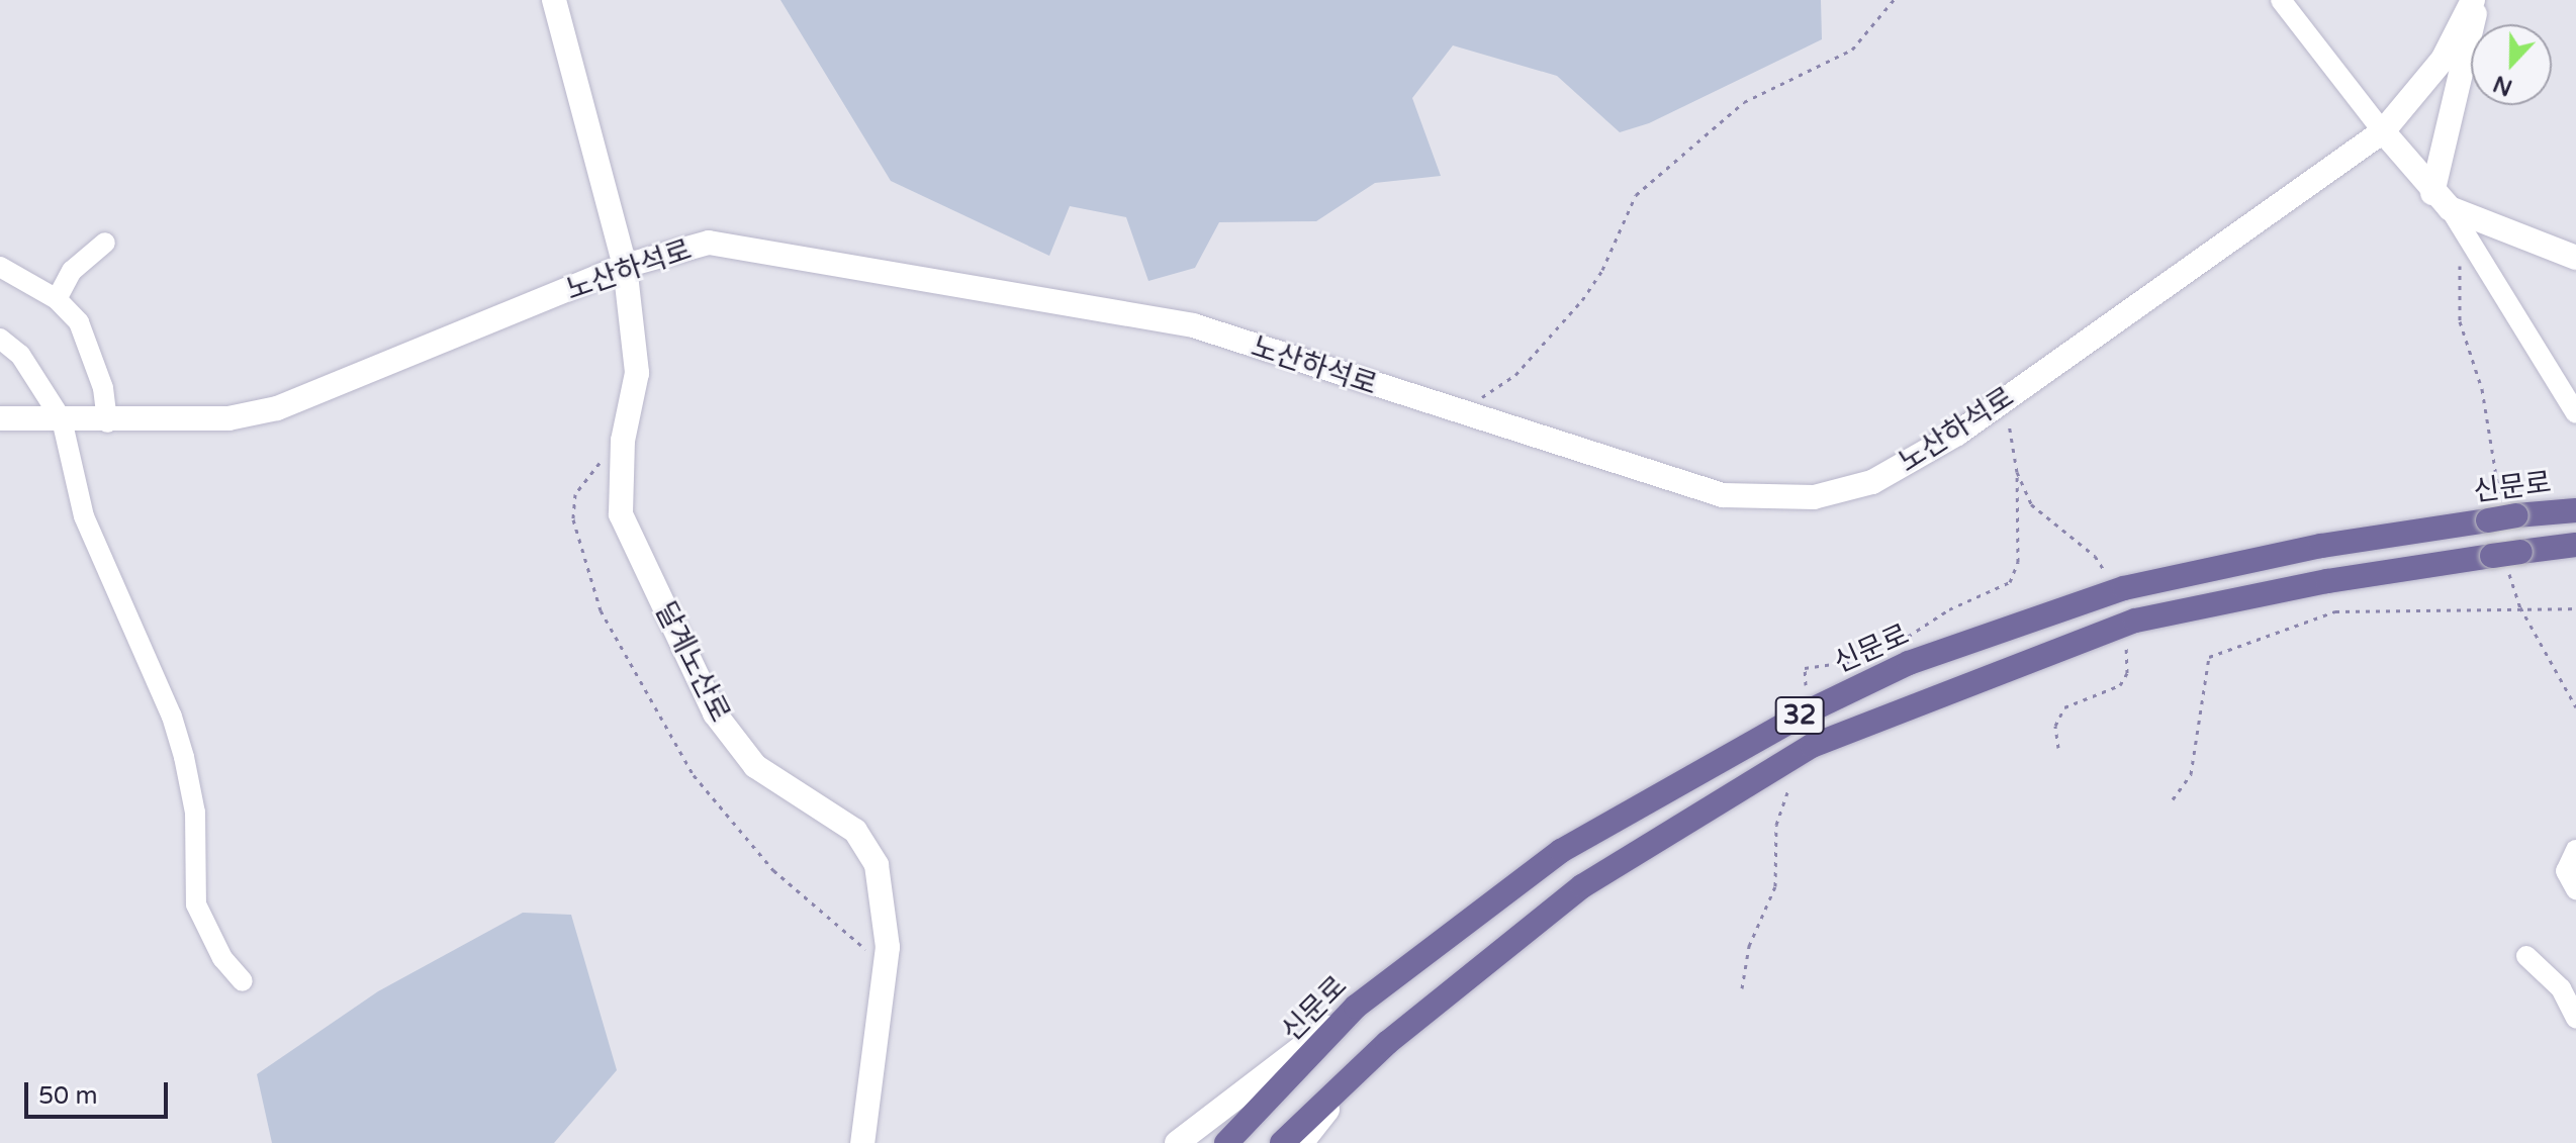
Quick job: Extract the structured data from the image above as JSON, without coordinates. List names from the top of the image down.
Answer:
{
  "streets": {
    "main road": ["신문로", "32"],
    "street": ["노산하석로", "달계노산로"]
  },
  "crossings": [
    ["노산하석로", "달계노산로"]
  ],
  "scale_bar": "50 m",
  "north": "bottom"
}
